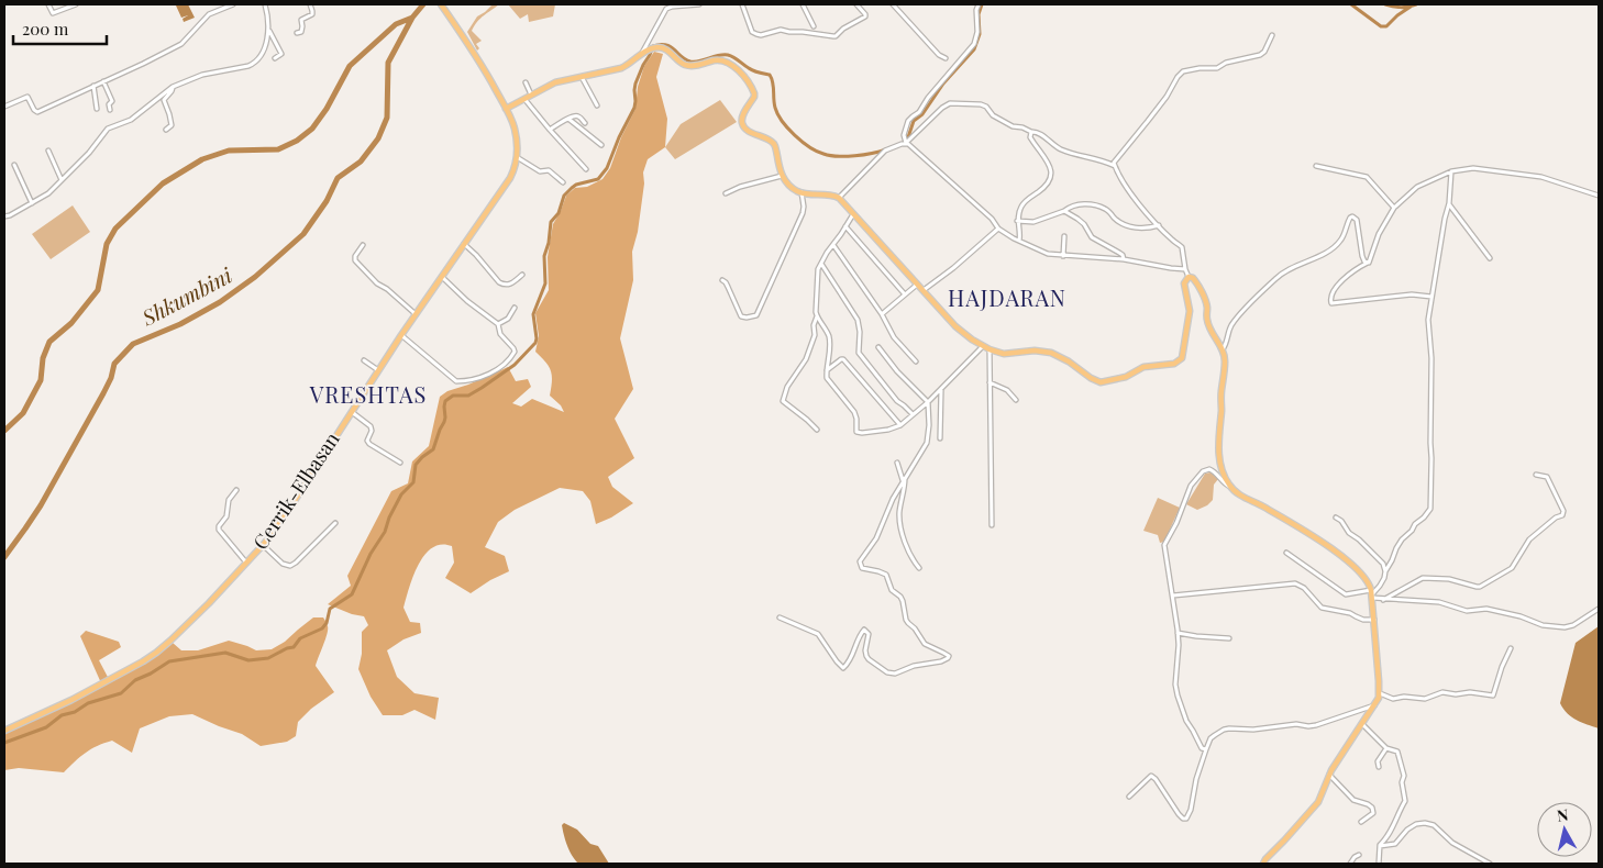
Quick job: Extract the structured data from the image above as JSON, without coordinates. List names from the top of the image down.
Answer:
{
  "streets": {
    "main road": ["Cerrik-Elbasan"]
  },
  "districts": ["HAJDARAN", "VRESHTAS"],
  "water": ["Shkumbini"],
  "scale_bar": "200 m",
  "north": "top"
}
